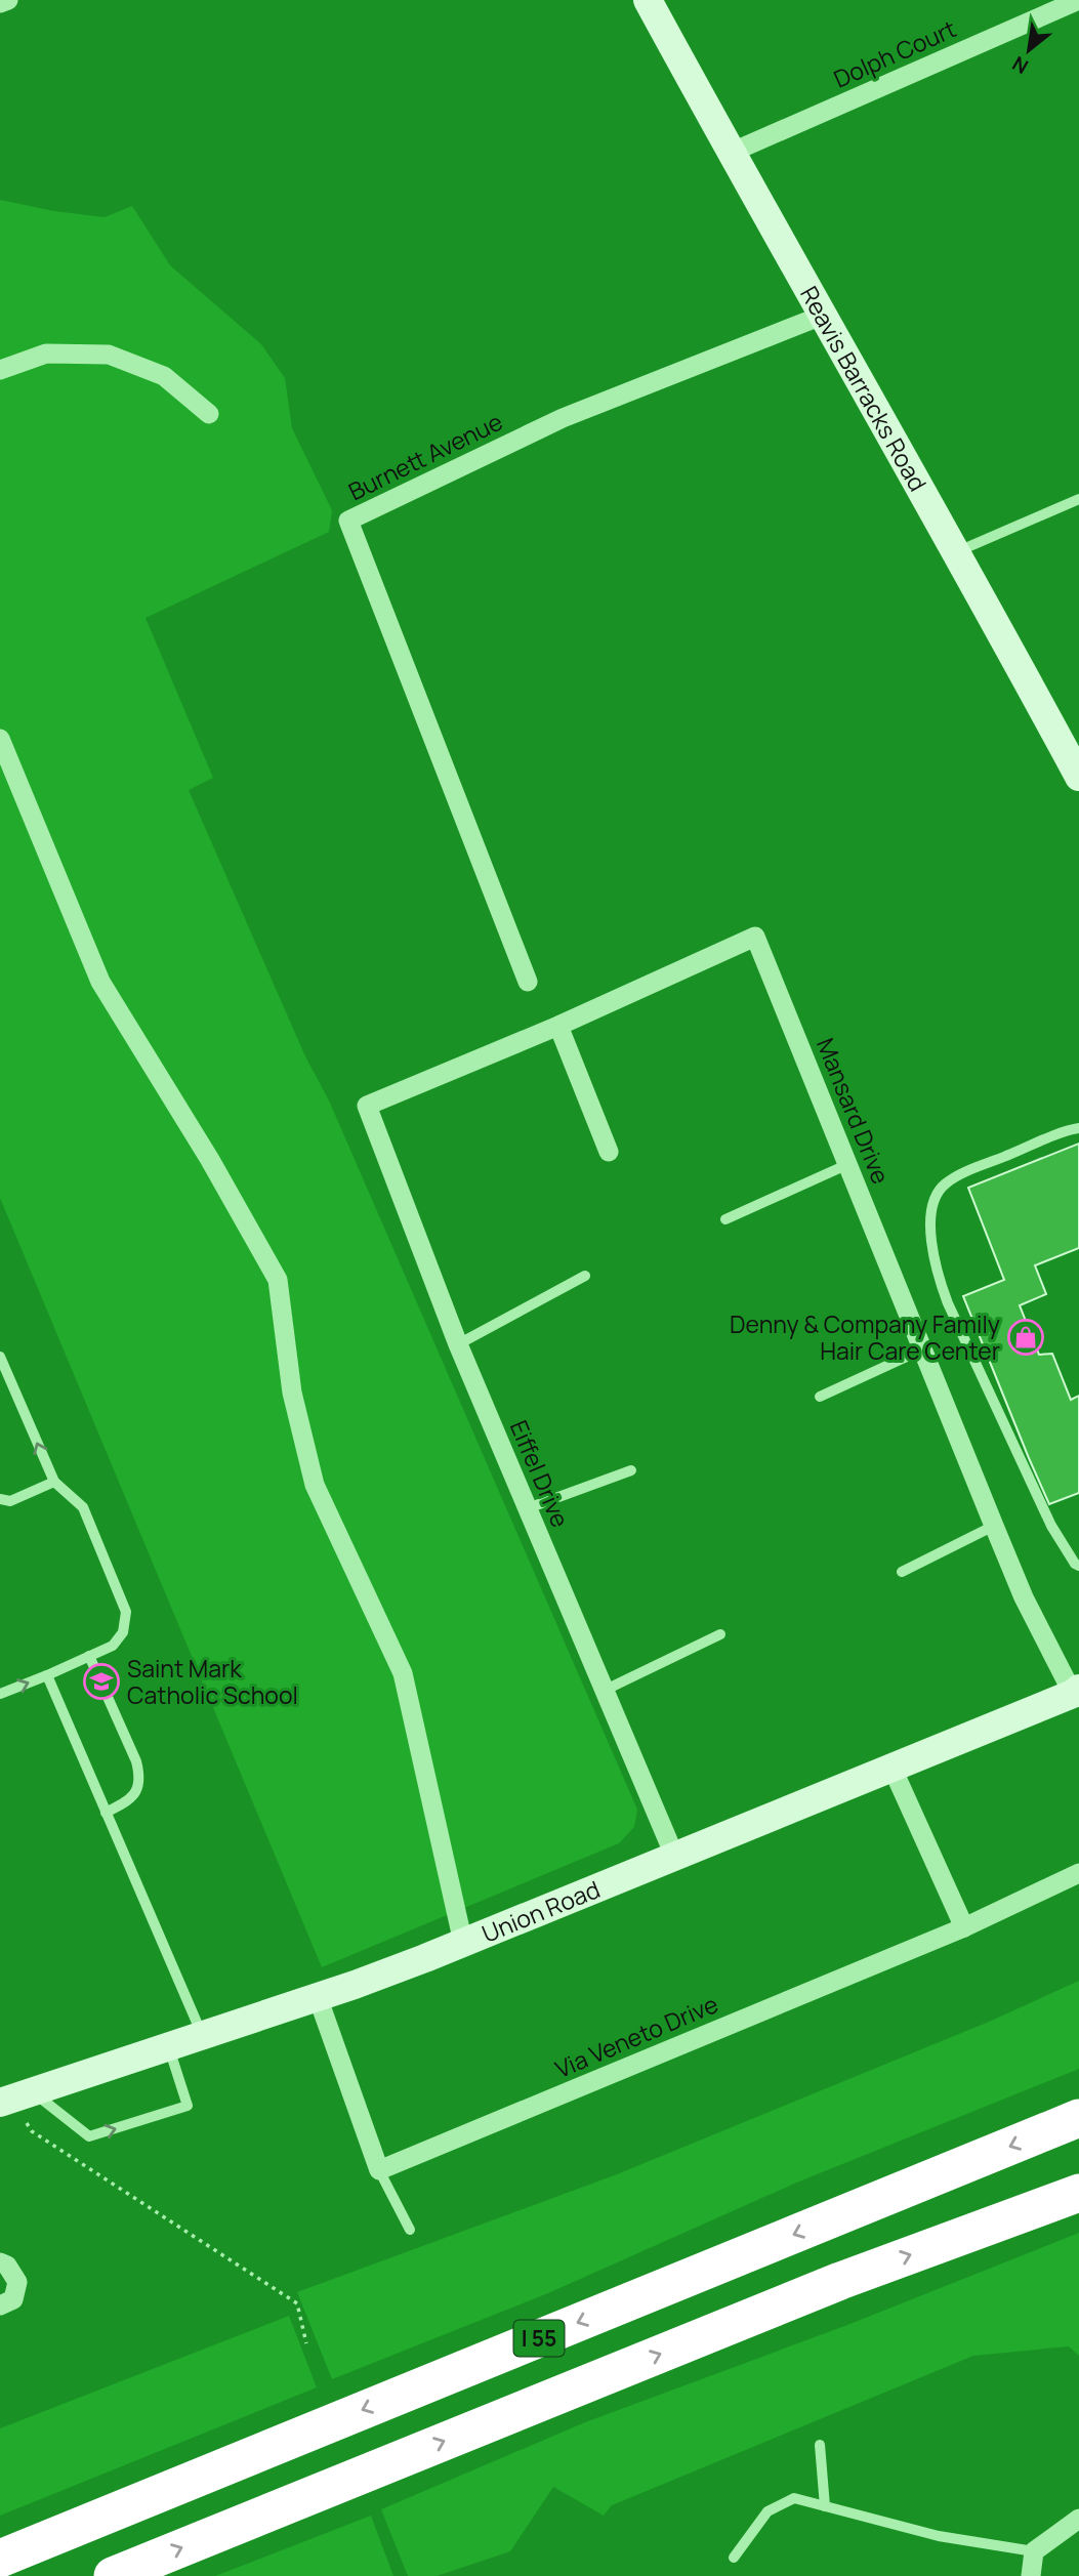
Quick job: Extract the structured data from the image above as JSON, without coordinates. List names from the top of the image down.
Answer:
{
  "streets": {
    "highway": ["I 55"],
    "main road": ["Reavis Barracks Road", "Union Road"],
    "street": [
      "Dolph Court",
      "Burnett Avenue",
      "Mansard Drive",
      "Eiffel Drive",
      "Via Veneto Drive"
    ]
  },
  "crossings": [
    ["Dolph Court", "Reavis Barracks Road"],
    ["Reavis Barracks Road", "Burnett Avenue"],
    ["Mansard Drive", "Eiffel Drive"],
    ["Mansard Drive", "Union Road"],
    ["Eiffel Drive", "Union Road"]
  ],
  "places": {
    "shop": ["Denny & Company Family Hair Care Center"],
    "school or university": ["Saint Mark Catholic School"]
  },
  "north": "bottom left"
}
